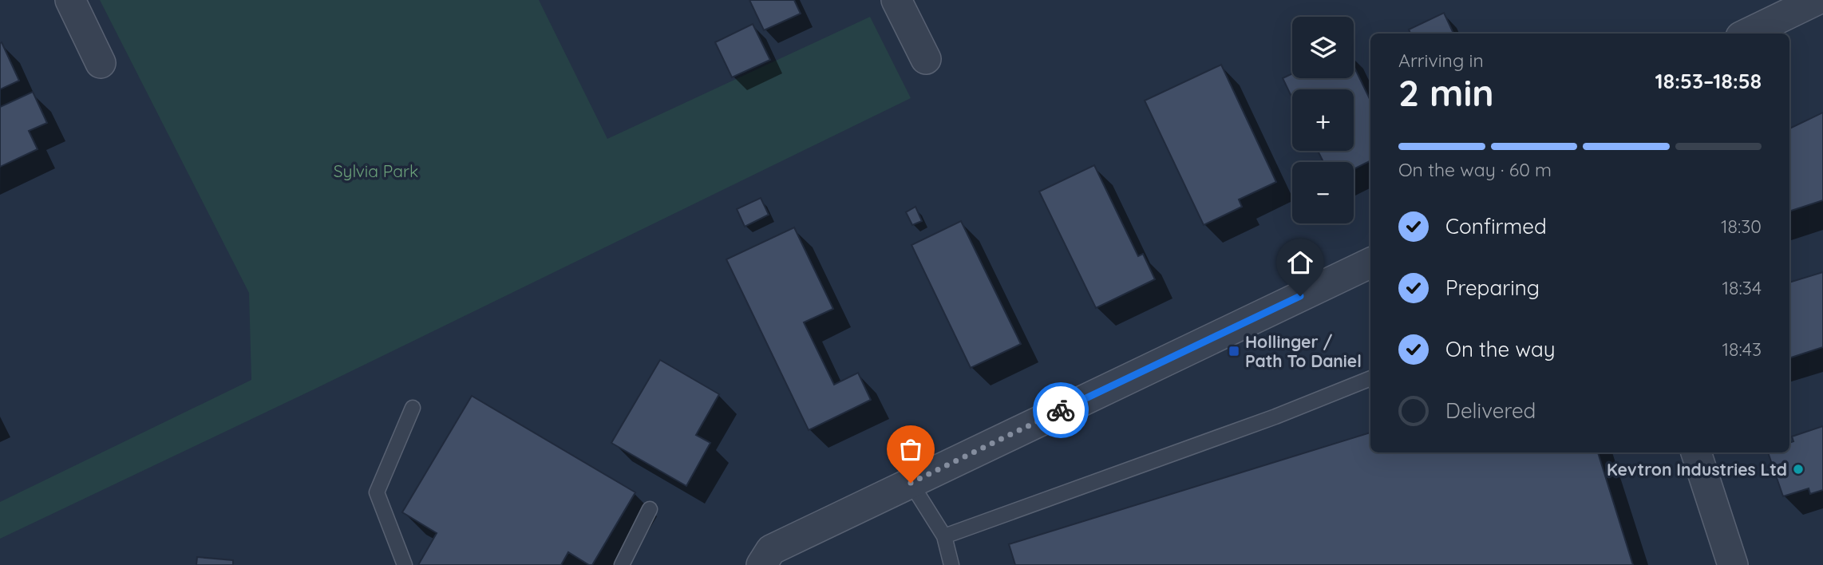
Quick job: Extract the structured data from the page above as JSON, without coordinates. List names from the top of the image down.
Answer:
{
  "parks": ["Sylvia Park"],
  "places": {
    "transit": ["Hollinger / Path To Daniel"],
    "other": ["Kevtron Industries Ltd"]
  },
  "page": {
    "map_buttons": ["+", "−"],
    "heading": ["2 min", "Arriving in", "18:53–18:58"],
    "bar": "On the way · 60 m",
    "list": [
      ["Confirmed", "18:30"],
      ["Preparing", "18:34"],
      ["On the way", "18:43"],
      "Delivered"
    ]
  }
}
